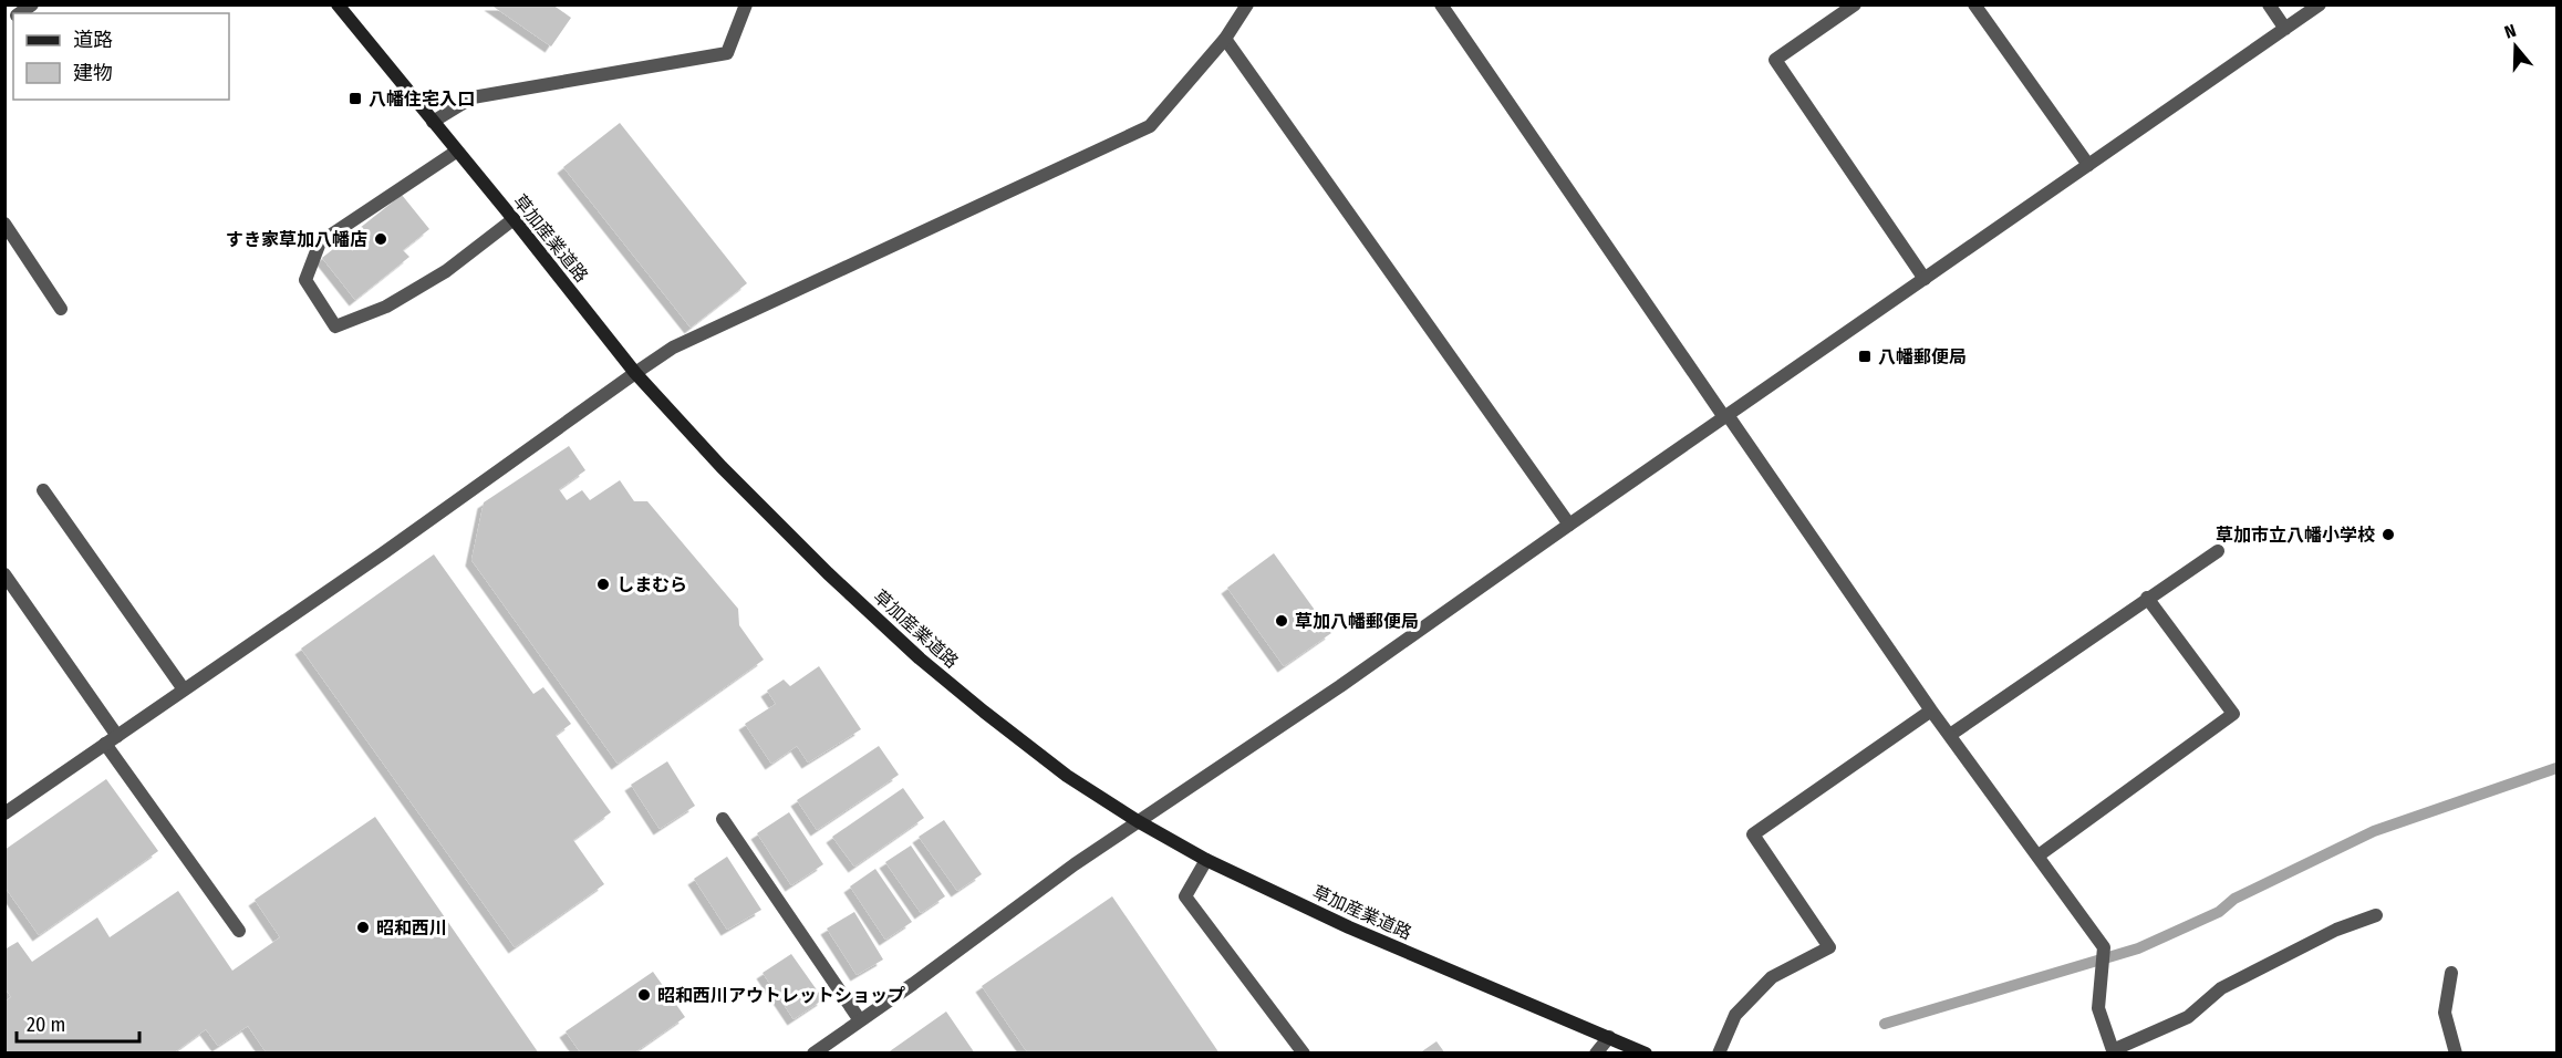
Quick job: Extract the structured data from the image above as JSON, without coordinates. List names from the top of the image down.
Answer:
{
  "streets": {
    "main road": ["草加産業道路"]
  },
  "places": {
    "transit": ["八幡住宅入口", "八幡郵便局"],
    "other": [
      "すき家草加八幡店",
      "草加市立八幡小学校",
      "しまむら",
      "草加八幡郵便局",
      "昭和西川",
      "昭和西川アウトレットショップ"
    ]
  },
  "legend": ["道路", "建物"],
  "scale_bar": "20 m",
  "north": "top"
}
